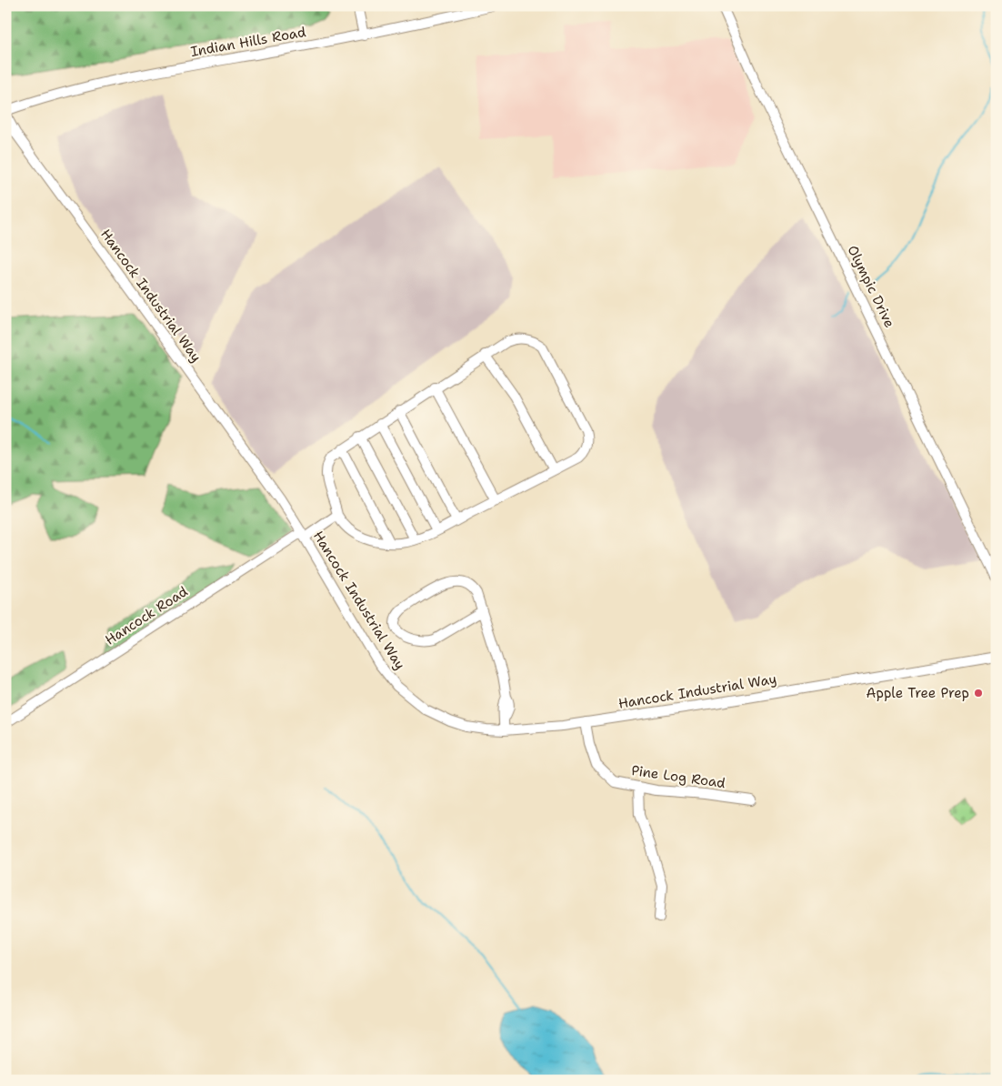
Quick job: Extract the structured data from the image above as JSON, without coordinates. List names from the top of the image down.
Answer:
{
  "streets": {
    "street": [
      "Indian Hills Road",
      "Olympic Drive",
      "Hancock Industrial Way",
      "Hancock Road",
      "Pine Log Road"
    ]
  },
  "crossings": [
    ["Hancock Industrial Way", "Hancock Road"],
    ["Hancock Industrial Way", "Pine Log Road"]
  ],
  "places": ["Apple Tree Prep"]
}
